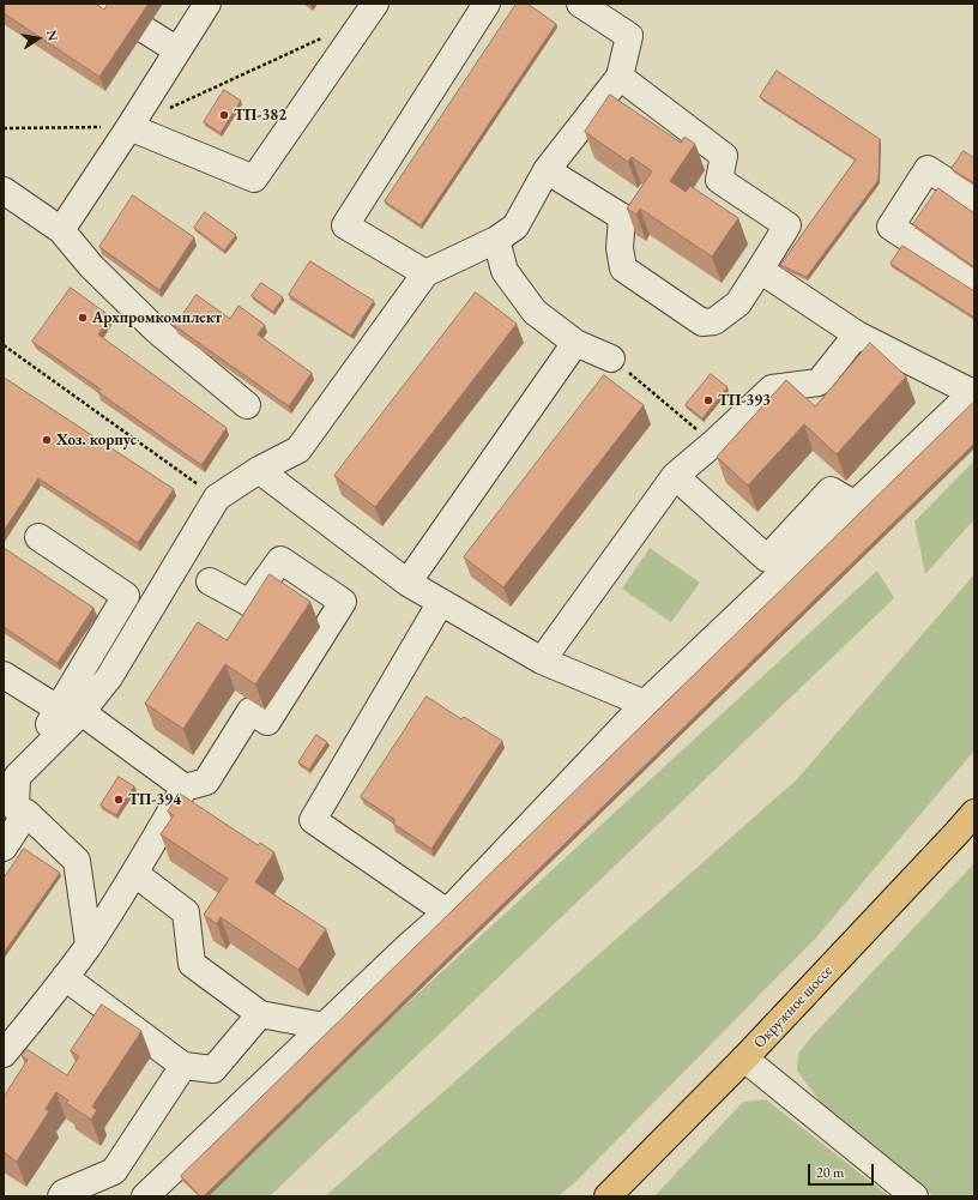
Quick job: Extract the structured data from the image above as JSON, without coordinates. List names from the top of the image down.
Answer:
{
  "streets": {
    "main road": ["Окружное шоссе"]
  },
  "places": [
    "ТП-382",
    "Архпромкомплект",
    "ТП-393",
    "Хоз. корпус",
    "ТП-394"
  ],
  "scale_bar": "20 m",
  "north": "right"
}
